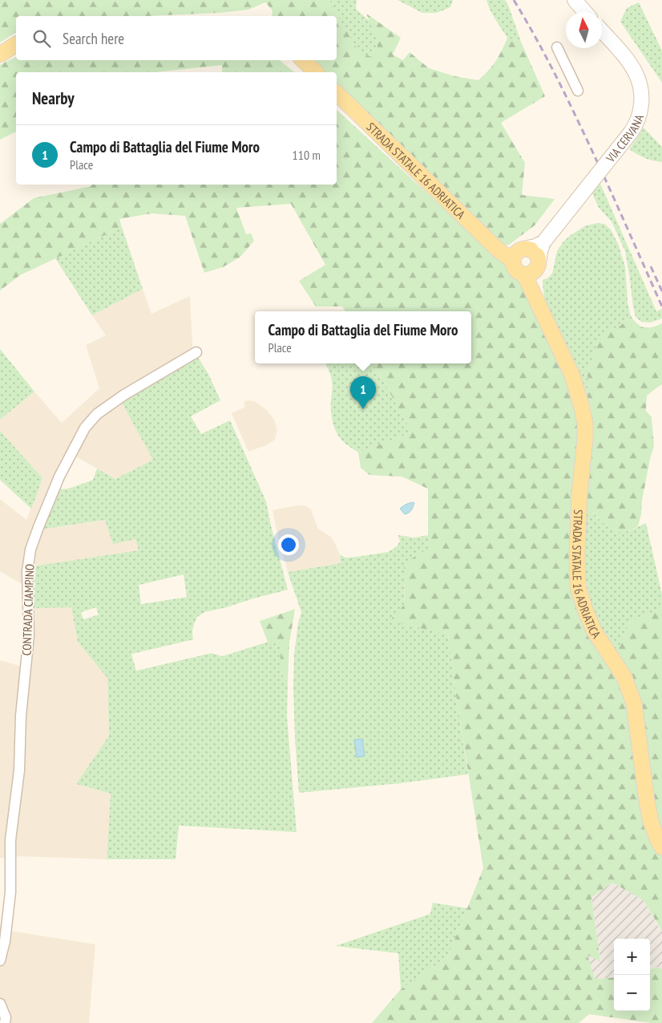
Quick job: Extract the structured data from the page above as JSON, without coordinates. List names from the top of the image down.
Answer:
{
  "streets": {
    "main road": ["STRADA STATALE 16 ADRIATICA"],
    "street": ["VIA CERVANA", "CONTRADA CIAMPINO"]
  },
  "crossings": [
    ["VIA CERVANA", "STRADA STATALE 16 ADRIATICA"]
  ],
  "north": "top",
  "page": {
    "search": "Search here",
    "heading": "Nearby",
    "list": [
      {
        "mark": "1",
        "name": "Campo di Battaglia del Fiume Moro",
        "note": "Place",
        "value": "110 m"
      }
    ],
    "popup": ["Campo di Battaglia del Fiume Moro", "Place"],
    "pins": "1",
    "map_buttons": ["+", "−"]
  }
}
